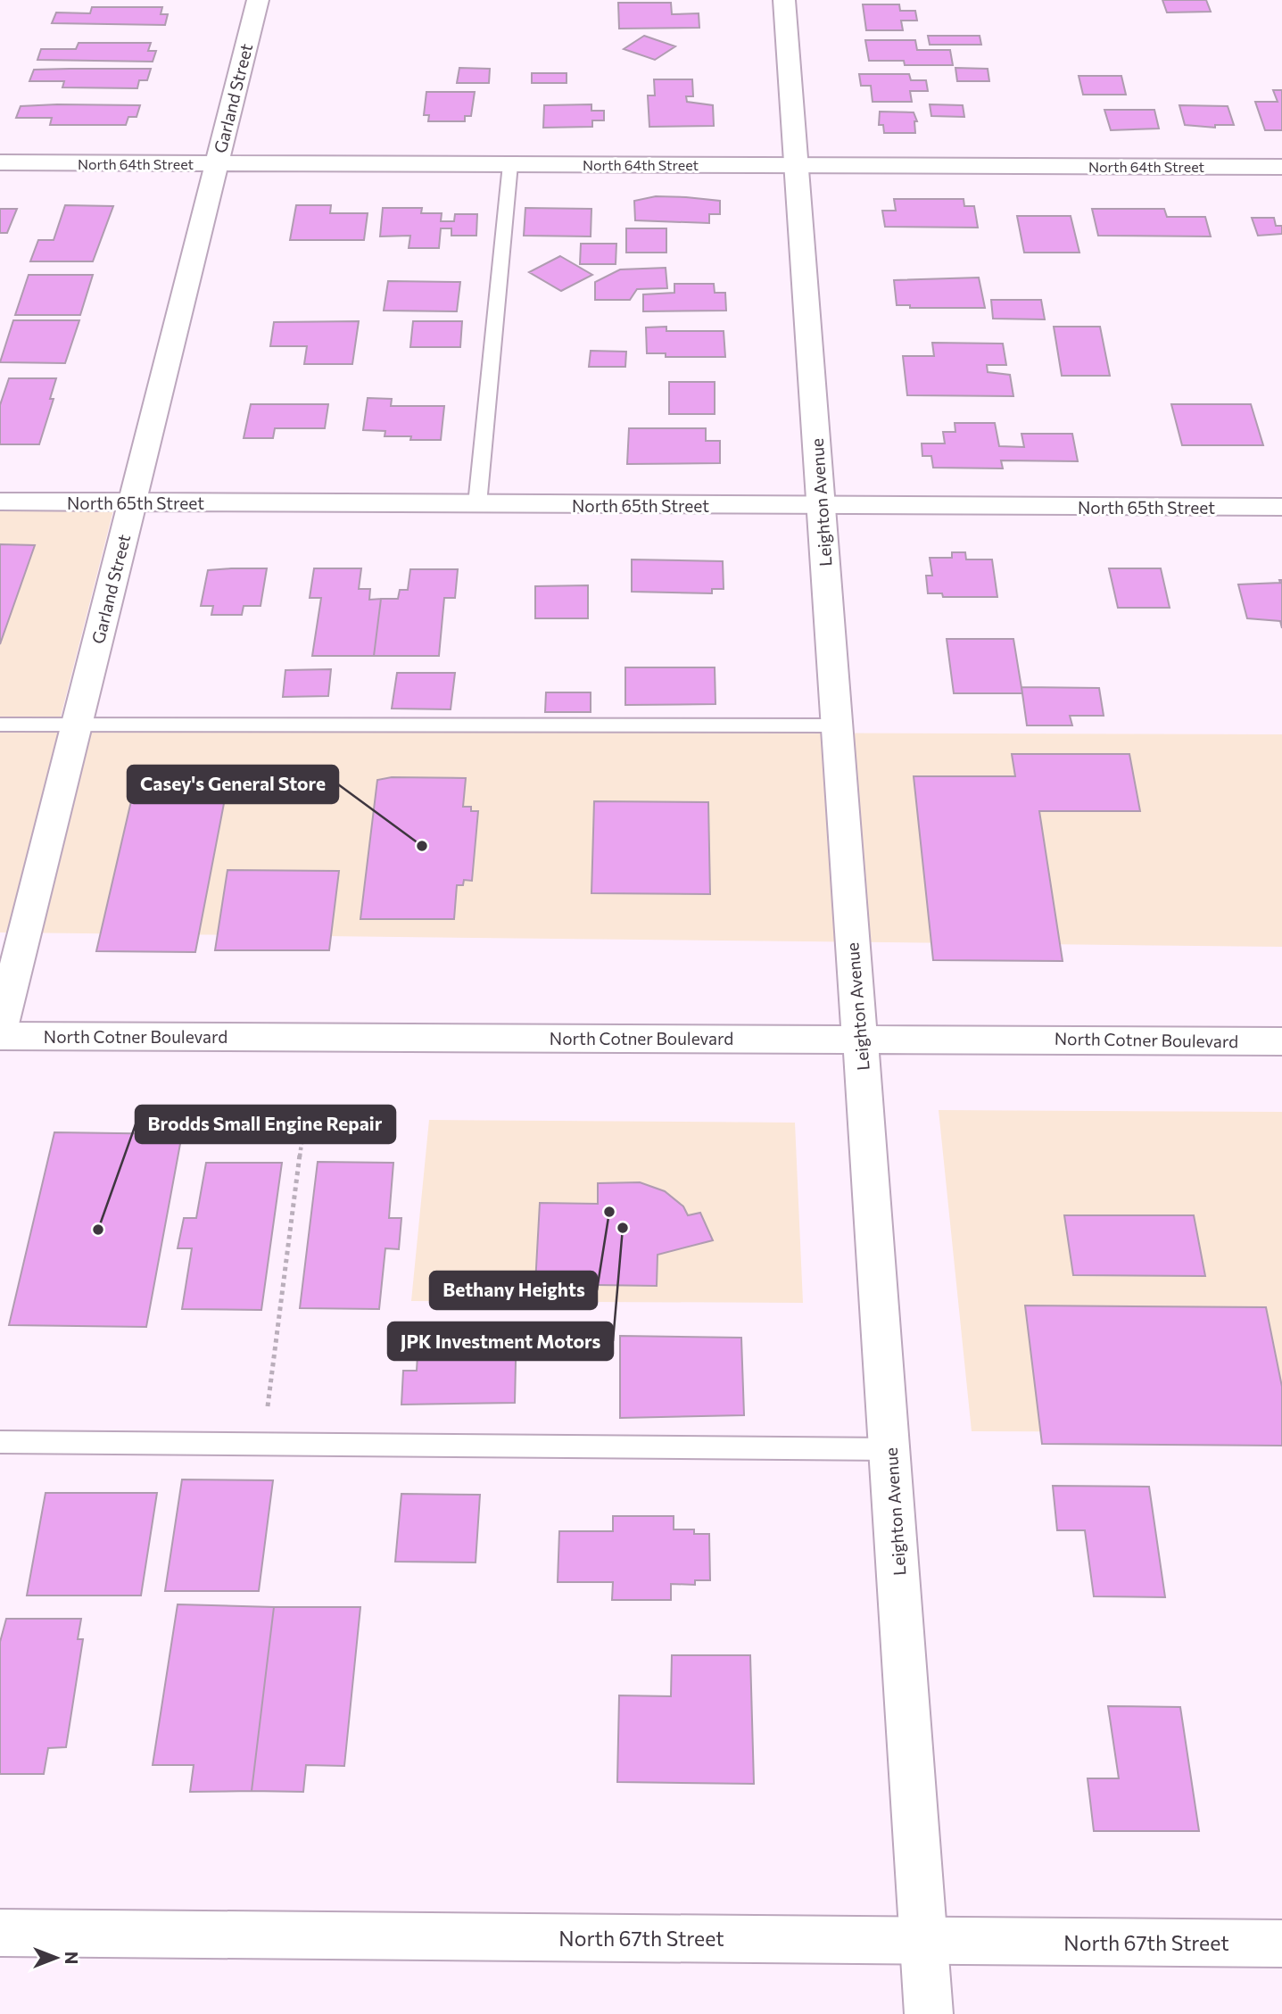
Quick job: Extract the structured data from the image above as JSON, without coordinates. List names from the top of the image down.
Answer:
{
  "streets": {
    "street": [
      "Garland Street",
      "North 64th Street",
      "North 65th Street",
      "Leighton Avenue",
      "North Cotner Boulevard",
      "North 67th Street"
    ]
  },
  "crossings": [
    ["Garland Street", "North 64th Street"],
    ["Garland Street", "North 65th Street"],
    ["Garland Street", "North Cotner Boulevard"],
    ["North 64th Street", "Leighton Avenue"],
    ["North 65th Street", "Leighton Avenue"],
    ["Leighton Avenue", "North Cotner Boulevard"],
    ["Leighton Avenue", "North 67th Street"]
  ],
  "places": [
    "Casey's General Store",
    "Bethany Heights",
    "JPK Investment Motors",
    "Brodds Small Engine Repair"
  ],
  "north": "right"
}
